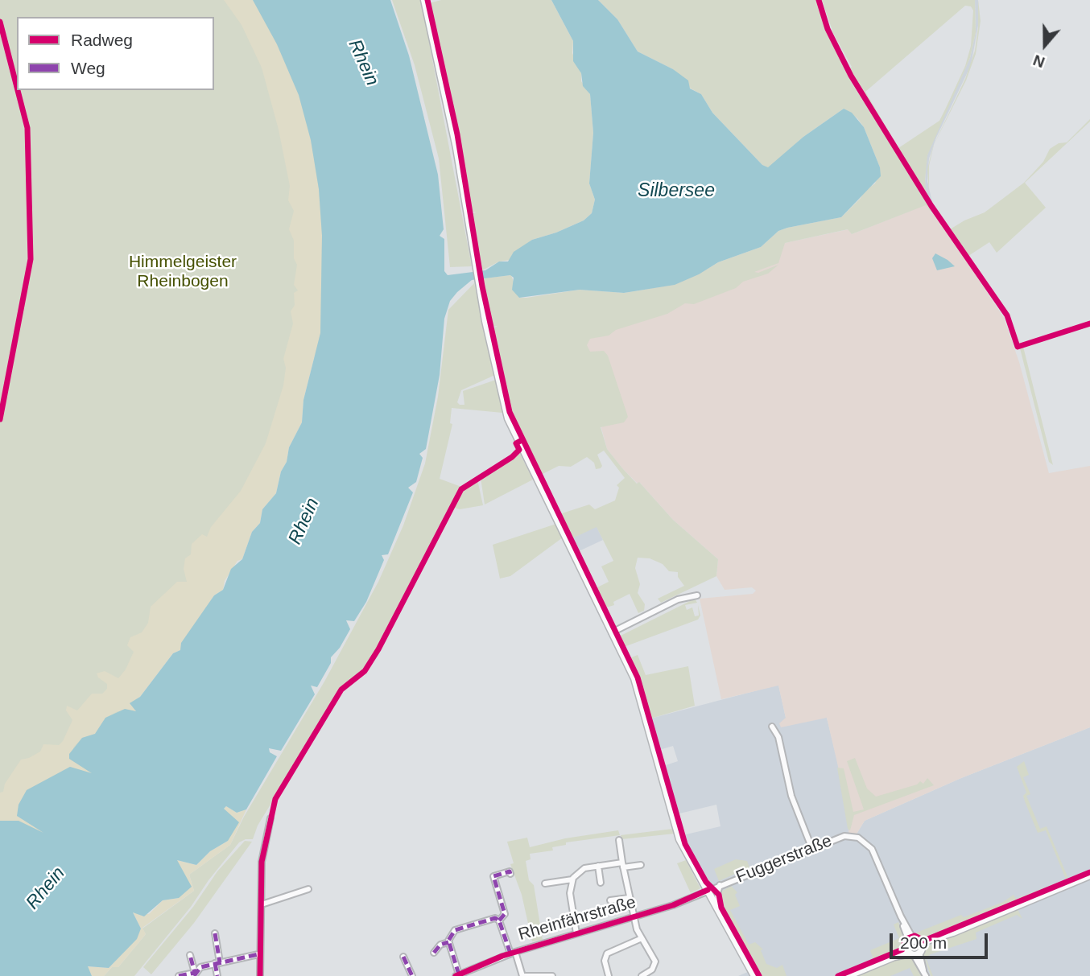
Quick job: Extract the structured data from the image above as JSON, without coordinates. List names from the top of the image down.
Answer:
{
  "streets": {
    "street": ["Fuggerstraße", "Rheinfährstraße"]
  },
  "crossings": [
    ["Fuggerstraße", "Rheinfährstraße"]
  ],
  "water": ["Rhein", "Silbersee"],
  "parks": ["Himmelgeister Rheinbogen"],
  "legend": ["Radweg", "Weg"],
  "scale_bar": "200 m",
  "north": "bottom"
}
